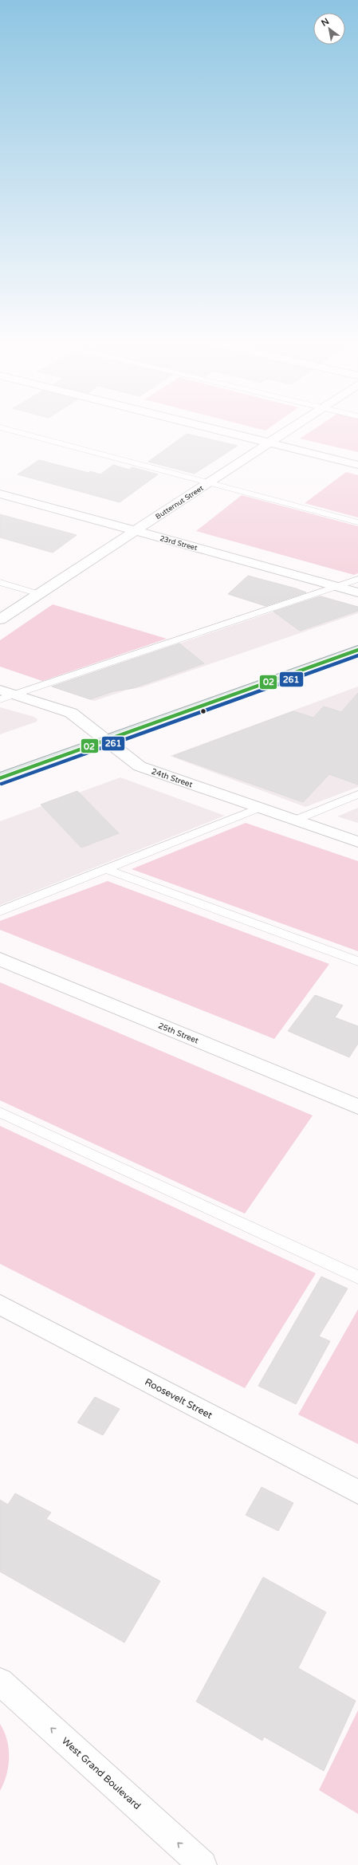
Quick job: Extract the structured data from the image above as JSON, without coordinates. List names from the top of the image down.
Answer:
{
  "streets": {
    "street": [
      "Butternut Street",
      "23rd Street",
      "24th Street",
      "25th Street",
      "Roosevelt Street",
      "West Grand Boulevard"
    ]
  },
  "crossings": [
    ["Butternut Street", "23rd Street"]
  ],
  "one_way": ["West Grand Boulevard"],
  "lines": ["transit line 02", "transit line 261"],
  "north": "top left"
}
